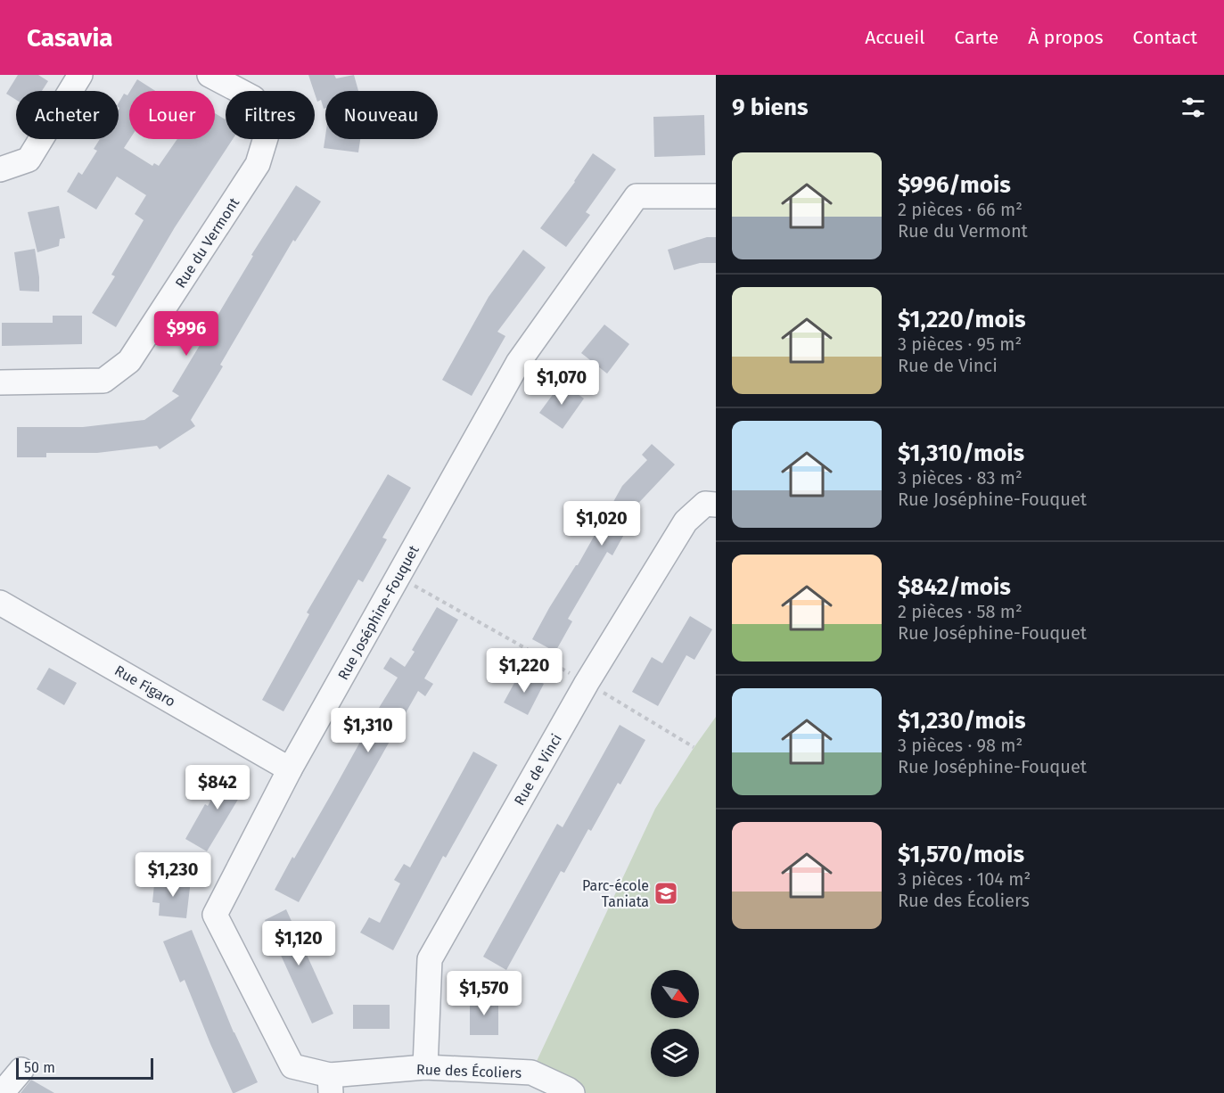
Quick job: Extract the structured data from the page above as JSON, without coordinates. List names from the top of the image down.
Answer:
{
  "streets": {
    "street": [
      "Rue du Vermont",
      "Rue Joséphine-Fouquet",
      "Rue Figaro",
      "Rue de Vinci",
      "Rue des Écoliers"
    ]
  },
  "crossings": [
    ["Rue Joséphine-Fouquet", "Rue Figaro"],
    ["Rue Joséphine-Fouquet", "Rue des Écoliers"],
    ["Rue de Vinci", "Rue des Écoliers"]
  ],
  "places": {
    "school or university": ["Parc-école Taniata"]
  },
  "scale_bar": "50 m",
  "north": "bottom right",
  "page": {
    "header": "Casavia",
    "nav": [
      "Accueil",
      "Carte",
      "À propos",
      "Contact"
    ],
    "heading": "9 biens",
    "chip": [
      "Acheter",
      "Louer",
      "Filtres",
      "Nouveau"
    ],
    "list": [
      {
        "name": "$996/mois",
        "note": "2 pièces · 66 m² · Rue du Vermont"
      },
      {
        "name": "$1,220/mois",
        "note": "3 pièces · 95 m² · Rue de Vinci"
      },
      {
        "name": "$1,310/mois",
        "note": "3 pièces · 83 m² · Rue Joséphine-Fouquet"
      },
      {
        "name": "$842/mois",
        "note": "2 pièces · 58 m² · Rue Joséphine-Fouquet"
      },
      {
        "name": "$1,230/mois",
        "note": "3 pièces · 98 m² · Rue Joséphine-Fouquet"
      },
      {
        "name": "$1,570/mois",
        "note": "3 pièces · 104 m² · Rue des Écoliers"
      }
    ],
    "price": [
      "$996",
      "$1,070",
      "$1,020",
      "$1,220",
      "$1,310",
      "$842",
      "$1,230",
      "$1,120",
      "$1,570"
    ],
    "scale": "50 m"
  }
}
